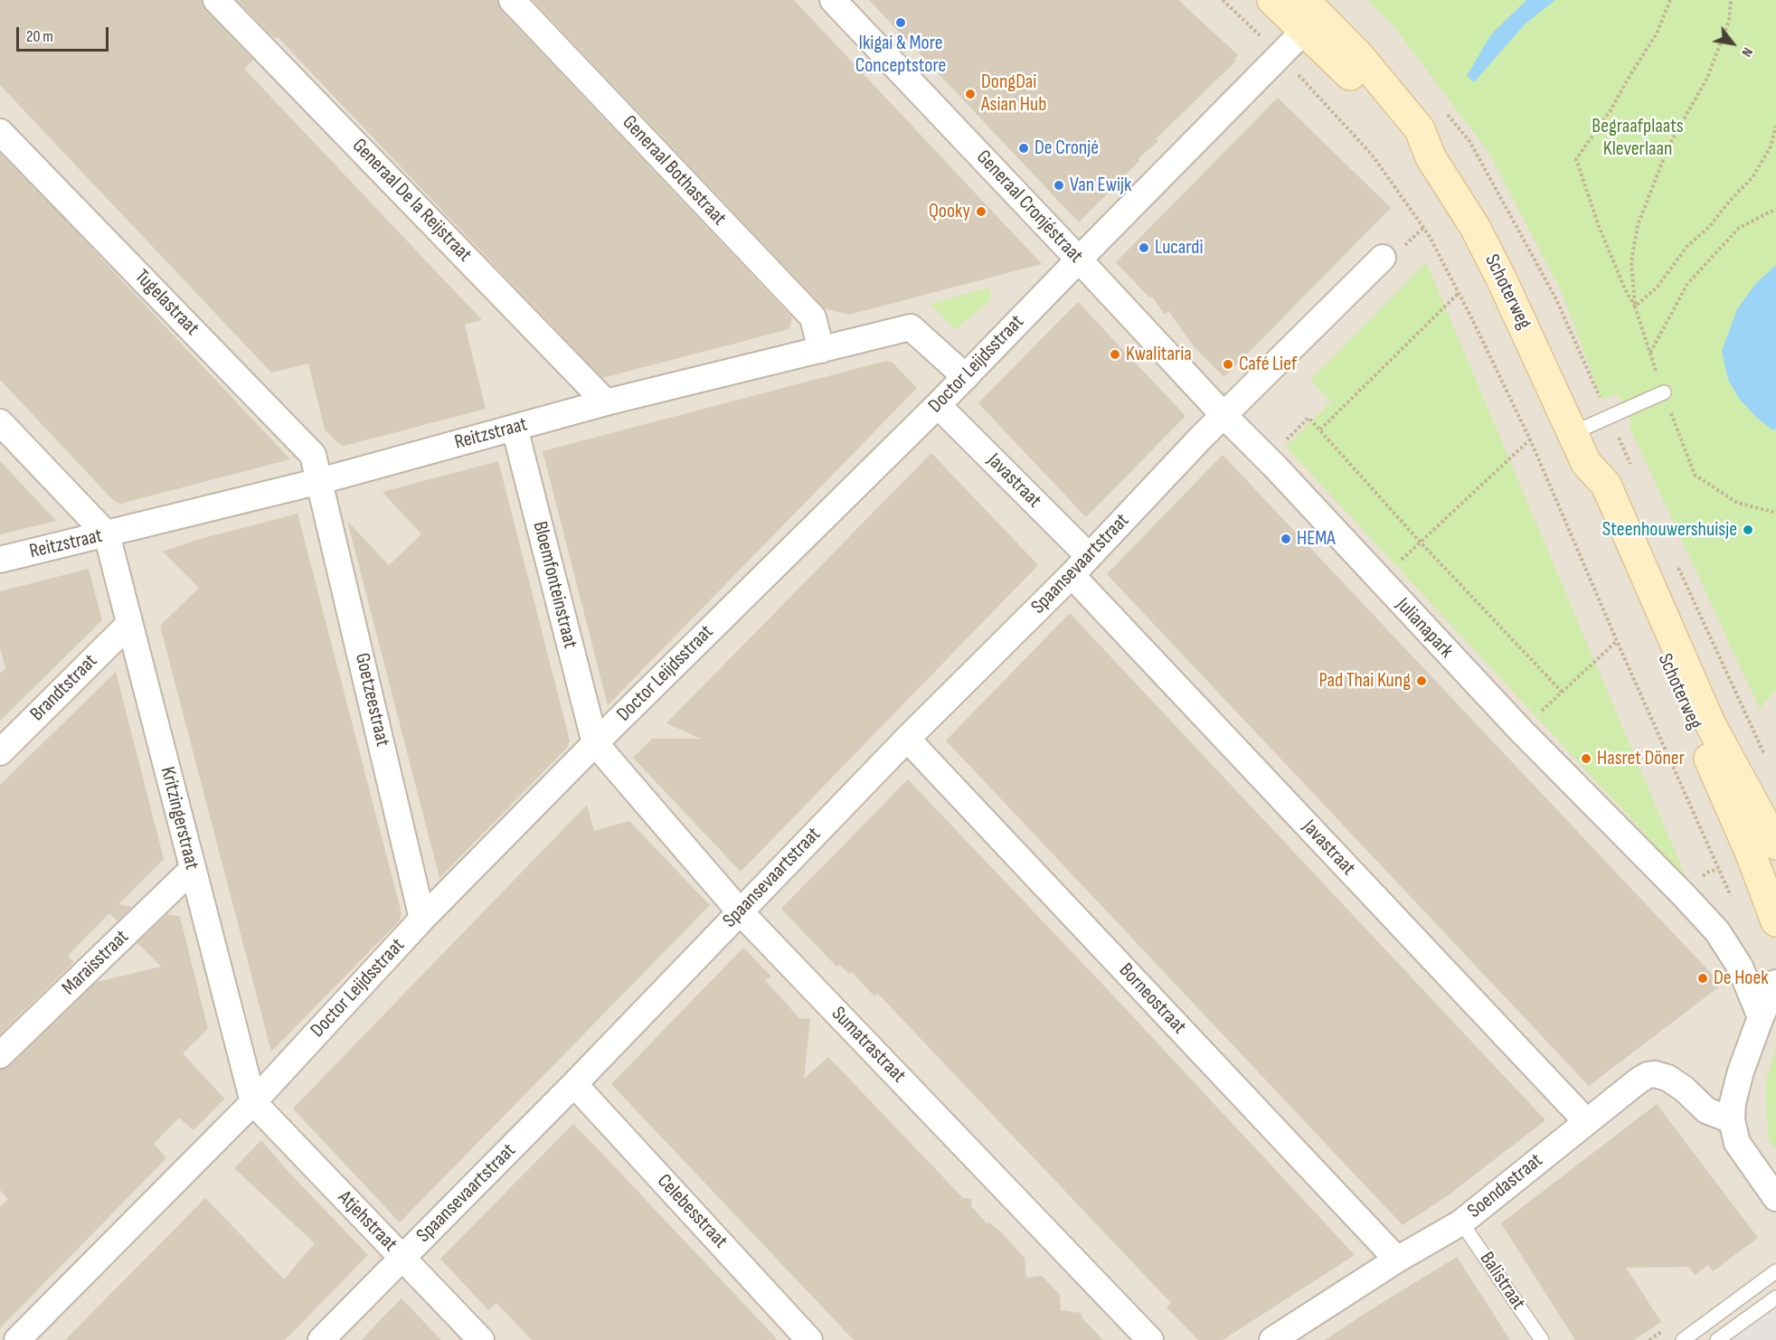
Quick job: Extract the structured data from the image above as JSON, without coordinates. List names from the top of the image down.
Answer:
{
  "streets": {
    "main road": ["Schoterweg"],
    "street": [
      "Generaal Bothastraat",
      "Generaal De la Reijstraat",
      "Generaal Cronjéstraat",
      "Tugelastraat",
      "Doctor Leijdsstraat",
      "Reitzstraat",
      "Javastraat",
      "Spaansevaartstraat",
      "Bloemfonteinstraat",
      "Julianapark",
      "Brandtstraat",
      "Goetzeestraat",
      "Kritzingerstraat",
      "Maraisstraat",
      "Borneostraat",
      "Sumatrastraat",
      "Soendastraat",
      "Celebesstraat",
      "Atjehstraat"
    ],
    "lane": ["Balistraat"]
  },
  "crossings": [
    ["Generaal Bothastraat", "Reitzstraat"],
    ["Generaal De la Reijstraat", "Reitzstraat"],
    ["Generaal Cronjéstraat", "Doctor Leijdsstraat"],
    ["Generaal Cronjéstraat", "Spaansevaartstraat"],
    ["Generaal Cronjéstraat", "Julianapark"],
    ["Schoterweg", "Doctor Leijdsstraat"],
    ["Tugelastraat", "Reitzstraat"],
    ["Tugelastraat", "Goetzeestraat"],
    ["Doctor Leijdsstraat", "Reitzstraat"],
    ["Doctor Leijdsstraat", "Javastraat"],
    ["Doctor Leijdsstraat", "Bloemfonteinstraat"],
    ["Doctor Leijdsstraat", "Goetzeestraat"],
    ["Doctor Leijdsstraat", "Kritzingerstraat"],
    ["Doctor Leijdsstraat", "Sumatrastraat"],
    ["Doctor Leijdsstraat", "Atjehstraat"],
    ["Reitzstraat", "Bloemfonteinstraat"],
    ["Reitzstraat", "Goetzeestraat"],
    ["Reitzstraat", "Kritzingerstraat"],
    ["Javastraat", "Spaansevaartstraat"],
    ["Javastraat", "Soendastraat"],
    ["Spaansevaartstraat", "Julianapark"],
    ["Spaansevaartstraat", "Borneostraat"],
    ["Spaansevaartstraat", "Sumatrastraat"],
    ["Spaansevaartstraat", "Celebesstraat"],
    ["Spaansevaartstraat", "Atjehstraat"],
    ["Bloemfonteinstraat", "Sumatrastraat"],
    ["Brandtstraat", "Kritzingerstraat"],
    ["Kritzingerstraat", "Maraisstraat"],
    ["Kritzingerstraat", "Atjehstraat"],
    ["Borneostraat", "Soendastraat"],
    ["Soendastraat", "Balistraat"]
  ],
  "parks": ["Begraafplaats Kleverlaan"],
  "places": [
    "Ikigai & More Conceptstore",
    "DongDai Asian Hub",
    "De Cronjé",
    "Van Ewijk",
    "Qooky",
    "Lucardi",
    "Kwalitaria",
    "Café Lief",
    "Steenhouwershuisje",
    "HEMA",
    "Pad Thai Kung",
    "Hasret Döner",
    "De Hoek"
  ],
  "scale_bar": "20 m",
  "north": "bottom right"
}
